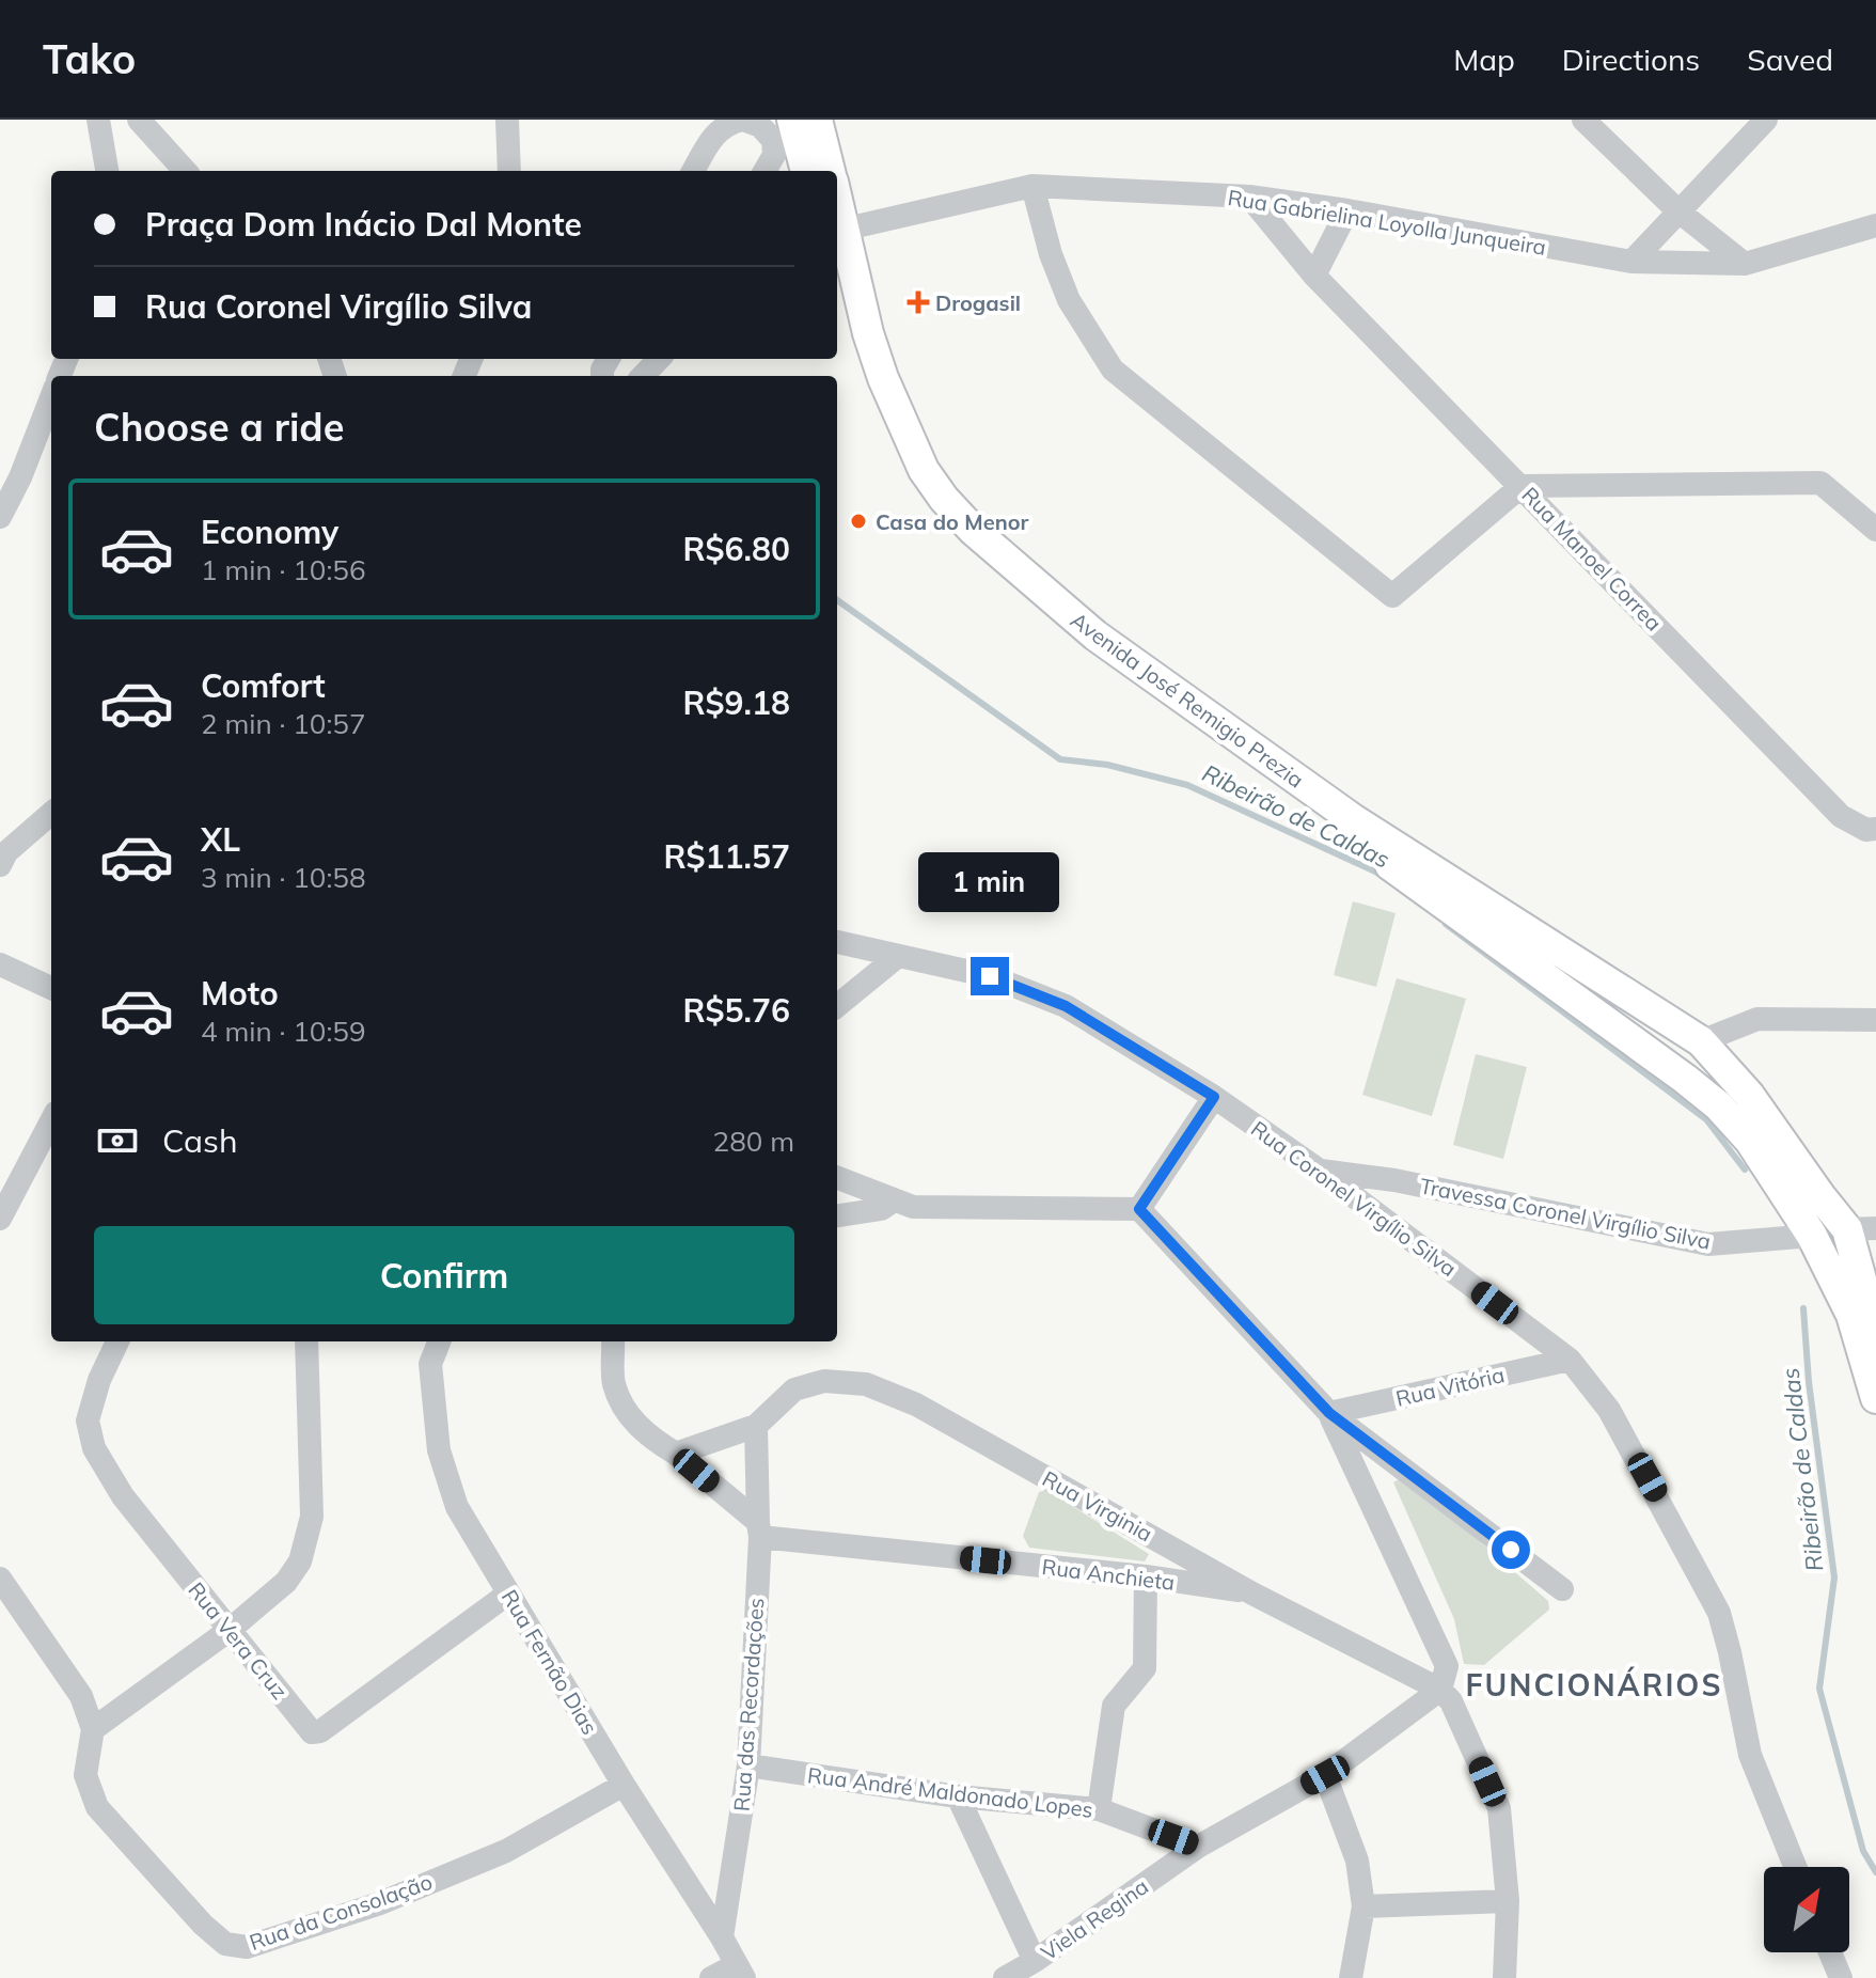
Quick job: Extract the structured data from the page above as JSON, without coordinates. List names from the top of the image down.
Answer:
{
  "streets": {
    "main road": ["Avenida José Remigio Prezia"],
    "street": [
      "Rua Gabrielina Loyolla Junqueira",
      "Rua Manoel Correa",
      "Rua Coronel Virgílio Silva",
      "Travessa Coronel Virgílio Silva",
      "Rua Vitória",
      "Rua Virginia",
      "Rua Anchieta",
      "Rua Vera Cruz",
      "Rua Fernão Dias",
      "Rua das Recordações",
      "Rua André Maldonado Lopes",
      "Rua da Consolação",
      "Viela Regina"
    ]
  },
  "crossings": [
    ["Rua Gabrielina Loyolla Junqueira", "Rua Manoel Correa"],
    ["Rua Gabrielina Loyolla Junqueira", "Avenida José Remigio Prezia"],
    ["Avenida José Remigio Prezia", "Travessa Coronel Virgílio Silva"],
    ["Rua Coronel Virgílio Silva", "Travessa Coronel Virgílio Silva"],
    ["Rua Coronel Virgílio Silva", "Rua Vitória"],
    ["Rua Virginia", "Rua Anchieta"],
    ["Rua Virginia", "Rua das Recordações"],
    ["Rua Virginia", "Viela Regina"],
    ["Rua Anchieta", "Rua das Recordações"],
    ["Rua Vera Cruz", "Rua Fernão Dias"],
    ["Rua Fernão Dias", "Rua das Recordações"],
    ["Rua Fernão Dias", "Rua da Consolação"],
    ["Rua das Recordações", "Rua André Maldonado Lopes"],
    ["Rua André Maldonado Lopes", "Viela Regina"]
  ],
  "districts": ["FUNCIONÁRIOS"],
  "water": ["Ribeirão de Caldas"],
  "places": {
    "health": ["Drogasil"],
    "other": ["Casa do Menor"]
  },
  "north": "top right",
  "page": {
    "header": "Tako",
    "nav": ["Map", "Directions", "Saved"],
    "banner": ["Praça Dom Inácio Dal Monte", "Rua Coronel Virgílio Silva"],
    "heading": "Choose a ride",
    "list": [
      {
        "name": "Economy",
        "note": "1 min · 10:56",
        "value": "R$6.80"
      },
      {
        "name": "Comfort",
        "note": "2 min · 10:57",
        "value": "R$9.18"
      },
      {
        "name": "XL",
        "note": "3 min · 10:58",
        "value": "R$11.57"
      },
      {
        "name": "Moto",
        "note": "4 min · 10:59",
        "value": "R$5.76"
      }
    ],
    "bubble": "1 min",
    "pay": ["Cash", "280 m"],
    "buttons": "Confirm"
  }
}
